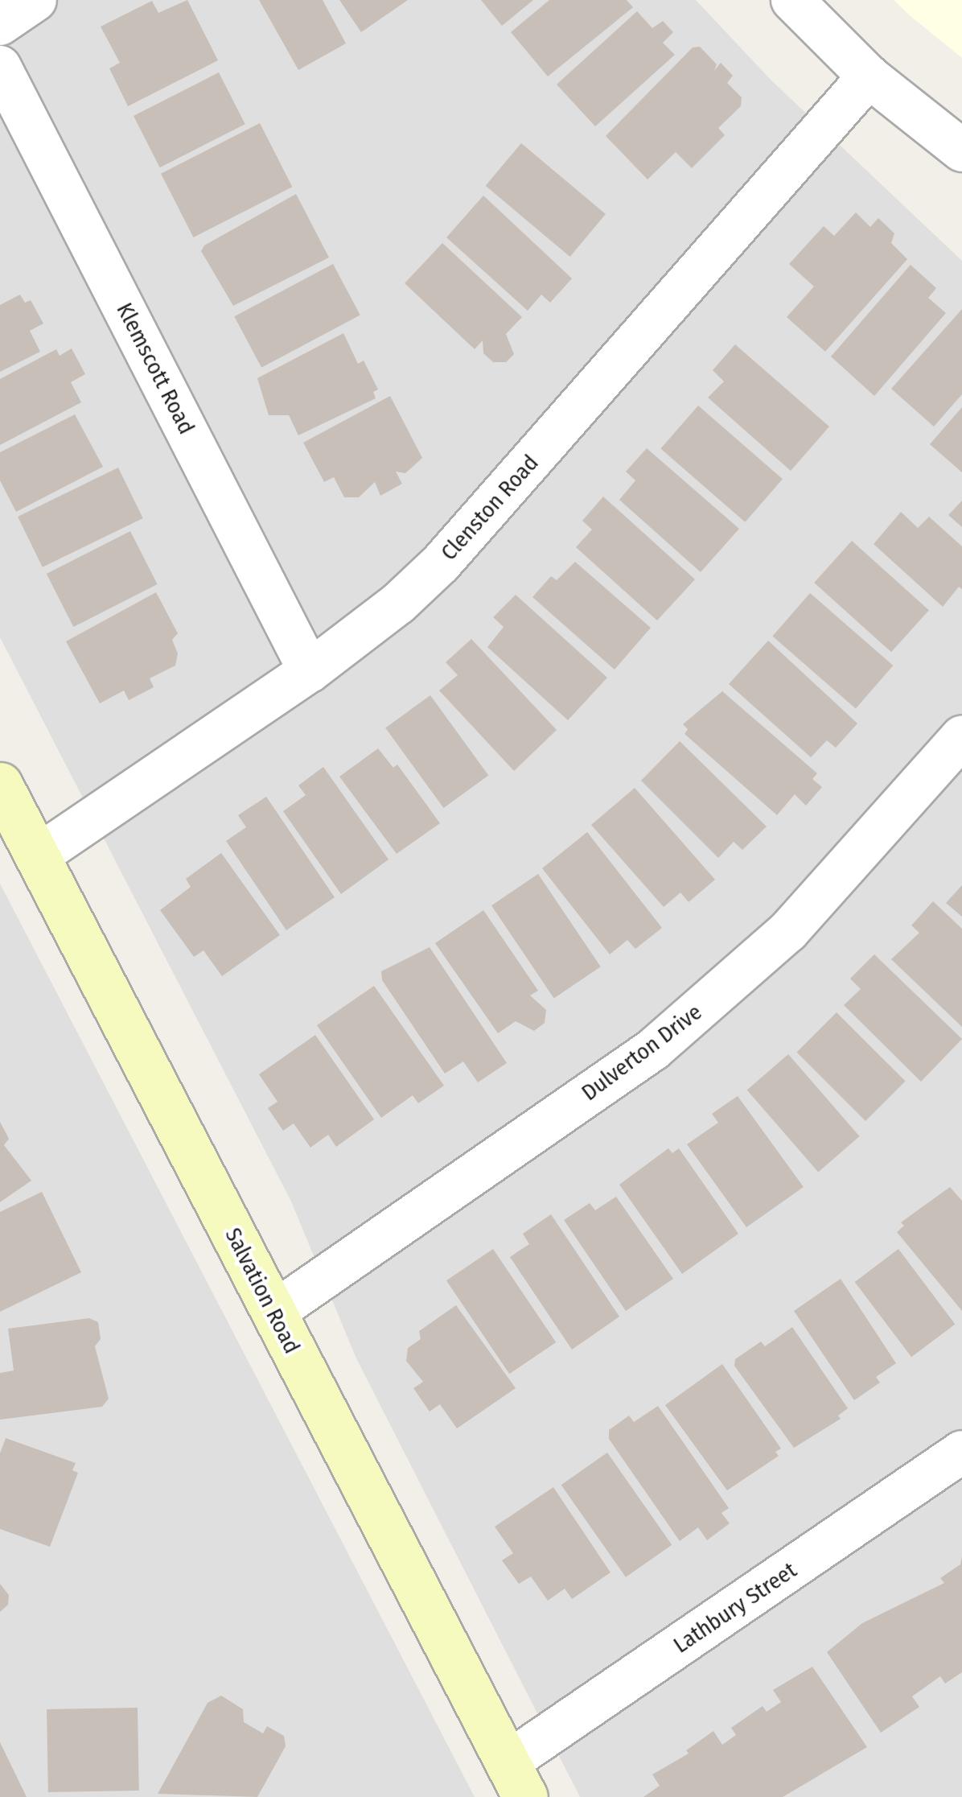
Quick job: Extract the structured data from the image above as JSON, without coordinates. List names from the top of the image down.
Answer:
{
  "streets": {
    "street": [
      "Klemscott Road",
      "Clenston Road",
      "Dulverton Drive",
      "Salvation Road",
      "Lathbury Street"
    ]
  },
  "crossings": [
    ["Klemscott Road", "Clenston Road"],
    ["Clenston Road", "Salvation Road"],
    ["Dulverton Drive", "Salvation Road"],
    ["Salvation Road", "Lathbury Street"]
  ]
}
